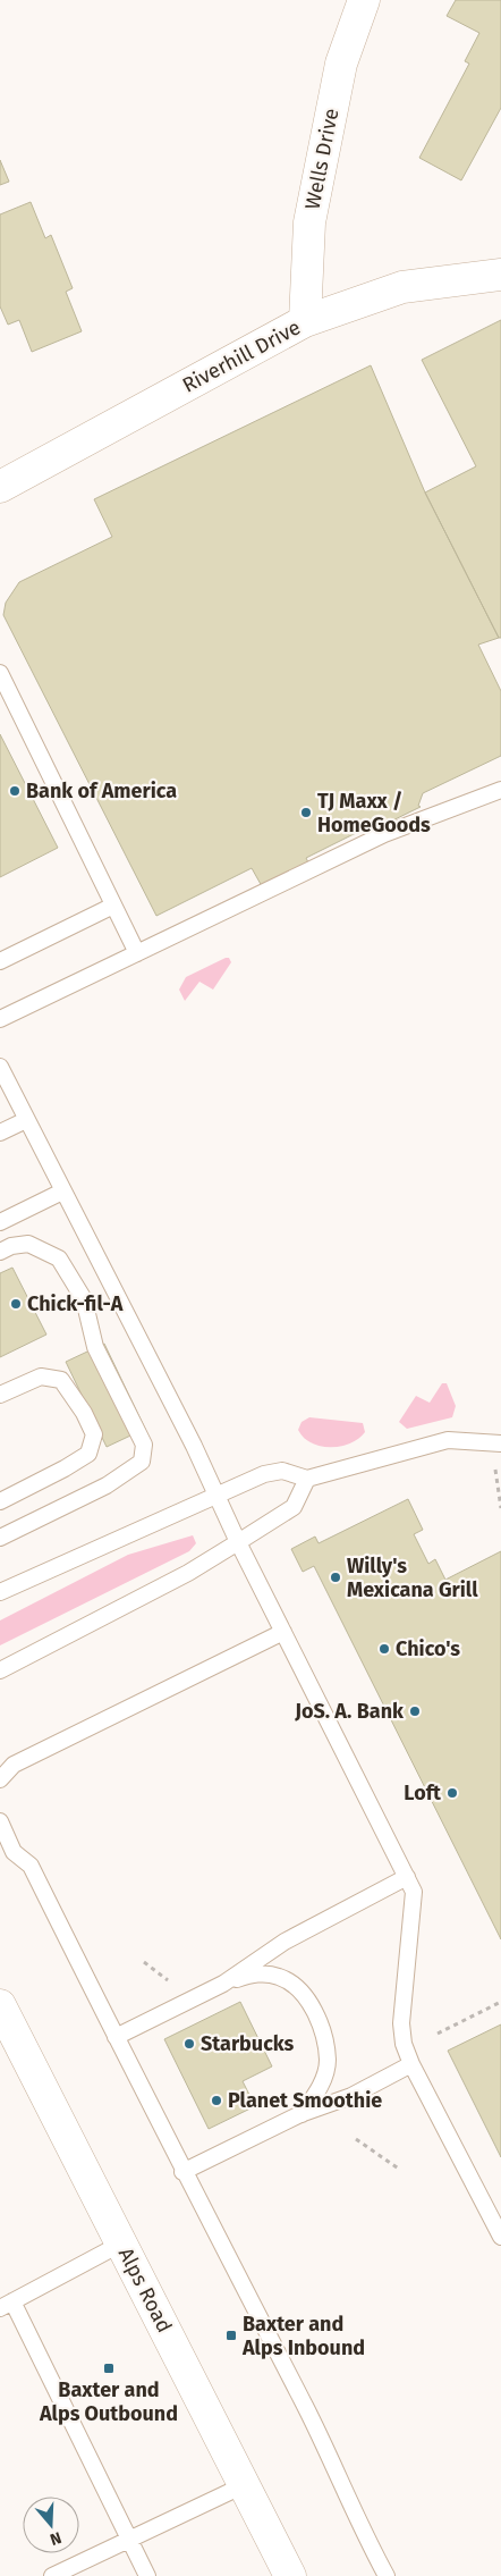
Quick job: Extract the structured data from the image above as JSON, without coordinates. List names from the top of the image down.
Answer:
{
  "streets": {
    "street": ["Wells Drive", "Riverhill Drive", "Alps Road"]
  },
  "crossings": [
    ["Wells Drive", "Riverhill Drive"]
  ],
  "places": {
    "other": [
      "Bank of America",
      "TJ Maxx / HomeGoods",
      "Chick-fil-A",
      "Willy's Mexicana Grill",
      "Chico's",
      "JoS. A. Bank",
      "Loft",
      "Starbucks",
      "Planet Smoothie"
    ],
    "transit": ["Baxter and Alps Inbound", "Baxter and Alps Outbound"]
  },
  "north": "bottom"
}
